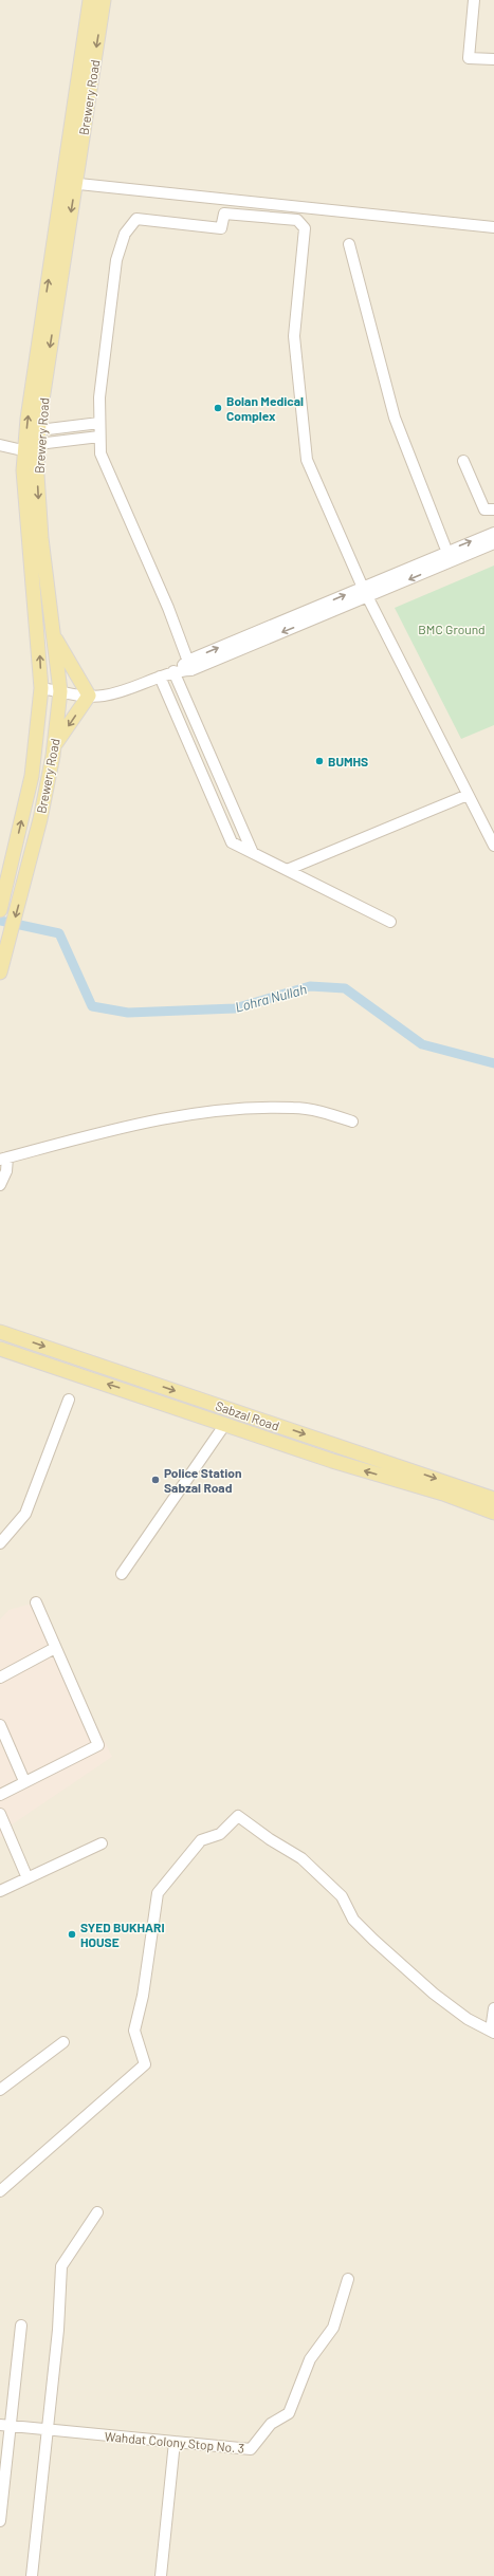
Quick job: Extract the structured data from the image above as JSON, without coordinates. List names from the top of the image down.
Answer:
{
  "streets": {
    "main road": ["Brewery Road", "Sabzal Road"],
    "street": ["Wahdat Colony Stop No. 3"]
  },
  "water": ["Lohra Nullah"],
  "parks": ["BMC Ground"],
  "places": [
    "Bolan Medical Complex",
    "BUMHS",
    "Police Station Sabzal Road",
    "SYED BUKHARI HOUSE"
  ]
}
